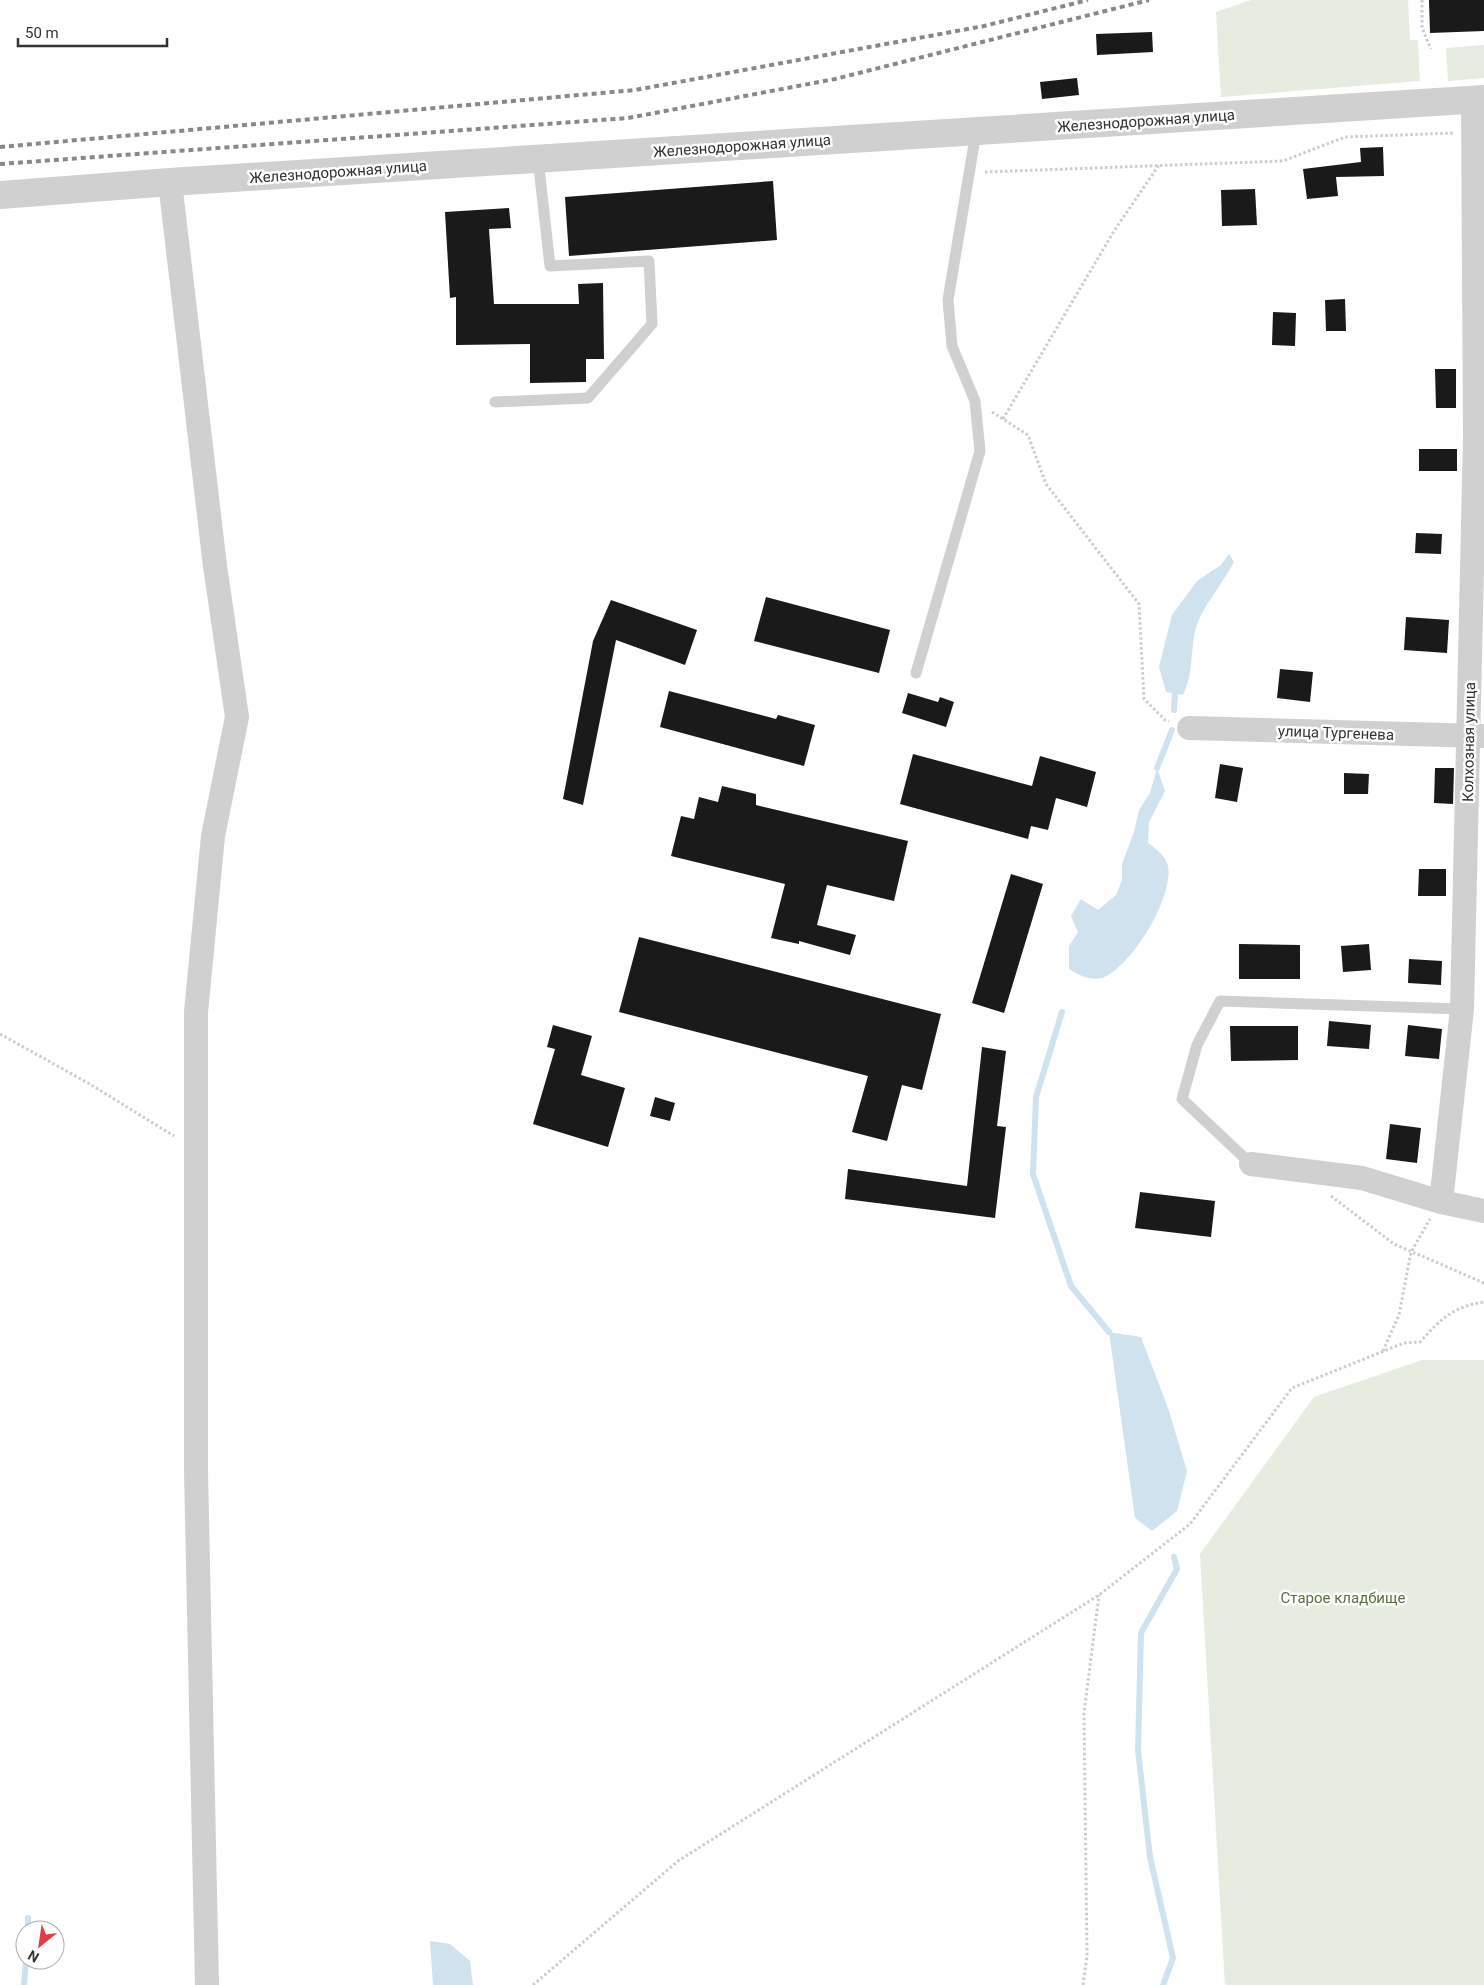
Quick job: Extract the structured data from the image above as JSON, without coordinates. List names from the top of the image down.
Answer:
{
  "streets": {
    "street": ["Железнодорожная улица", "улица Тургенева", "Колхозная улица"]
  },
  "crossings": [
    ["Железнодорожная улица", "Колхозная улица"],
    ["улица Тургенева", "Колхозная улица"]
  ],
  "parks": ["Старое кладбище"],
  "scale_bar": "50 m",
  "north": "bottom left"
}
